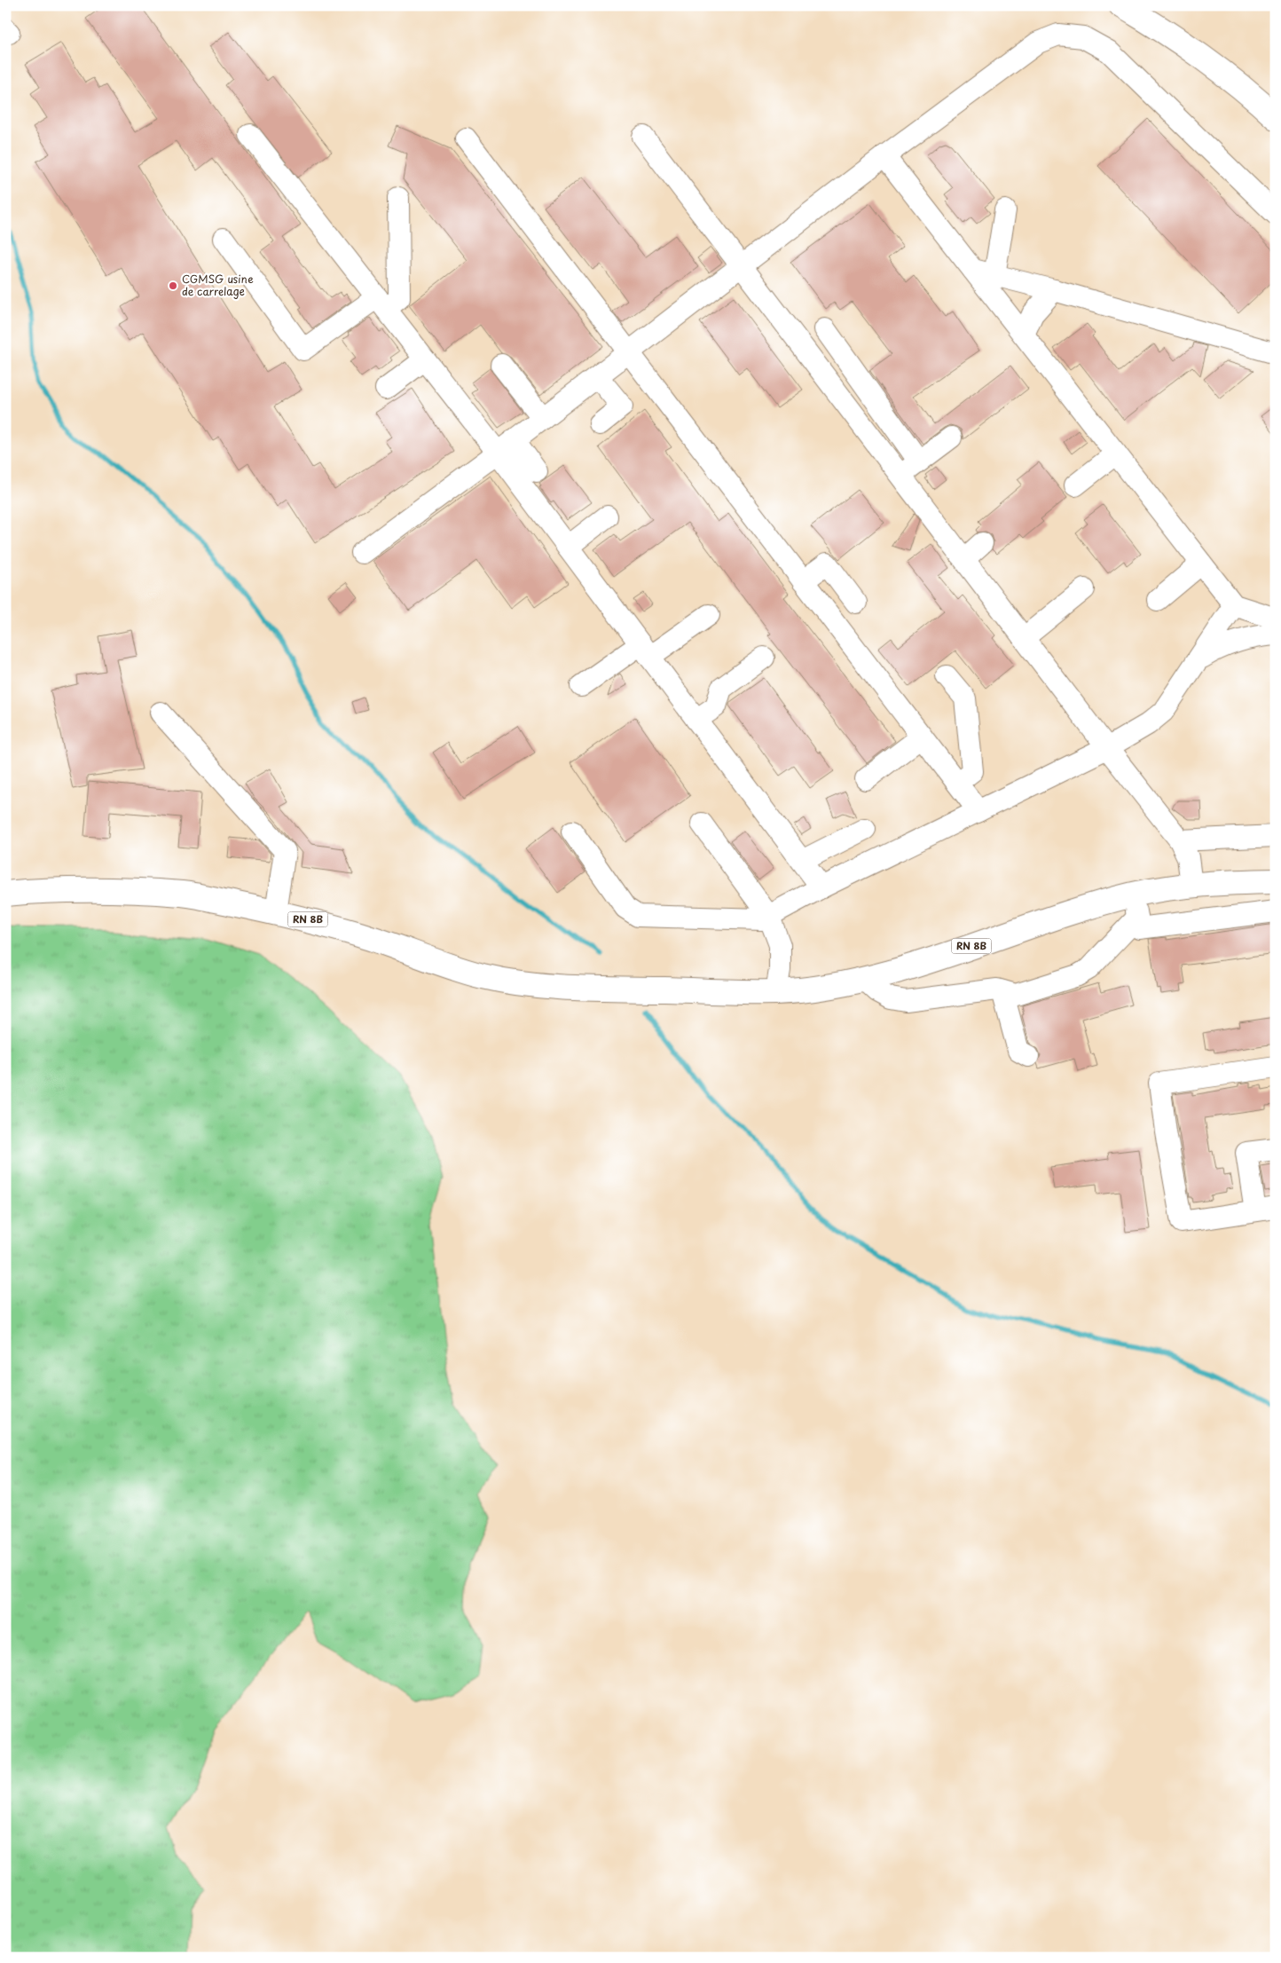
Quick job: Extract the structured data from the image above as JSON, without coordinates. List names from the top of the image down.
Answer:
{
  "streets": {
    "main road": ["RN 8B"]
  },
  "places": ["CGMSG usine de carrelage"]
}
